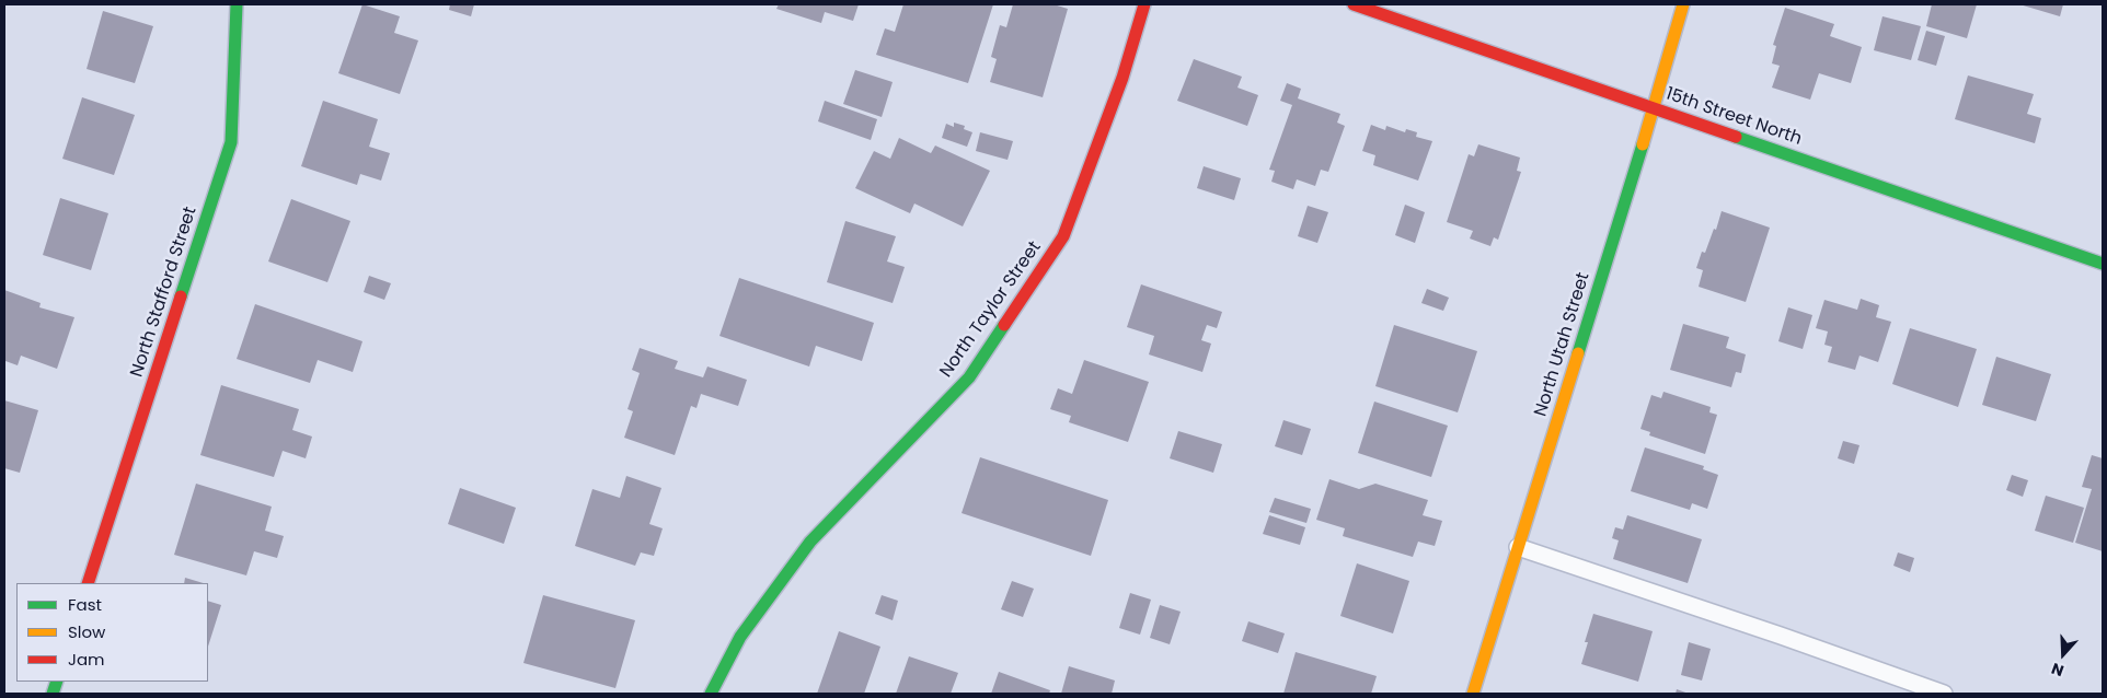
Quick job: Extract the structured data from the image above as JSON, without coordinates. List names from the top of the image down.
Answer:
{
  "streets": {
    "street": [
      "15th Street North",
      "North Stafford Street",
      "North Taylor Street",
      "North Utah Street"
    ]
  },
  "crossings": [
    ["15th Street North", "North Utah Street"]
  ],
  "legend": ["Fast", "Slow", "Jam"],
  "north": "bottom"
}
